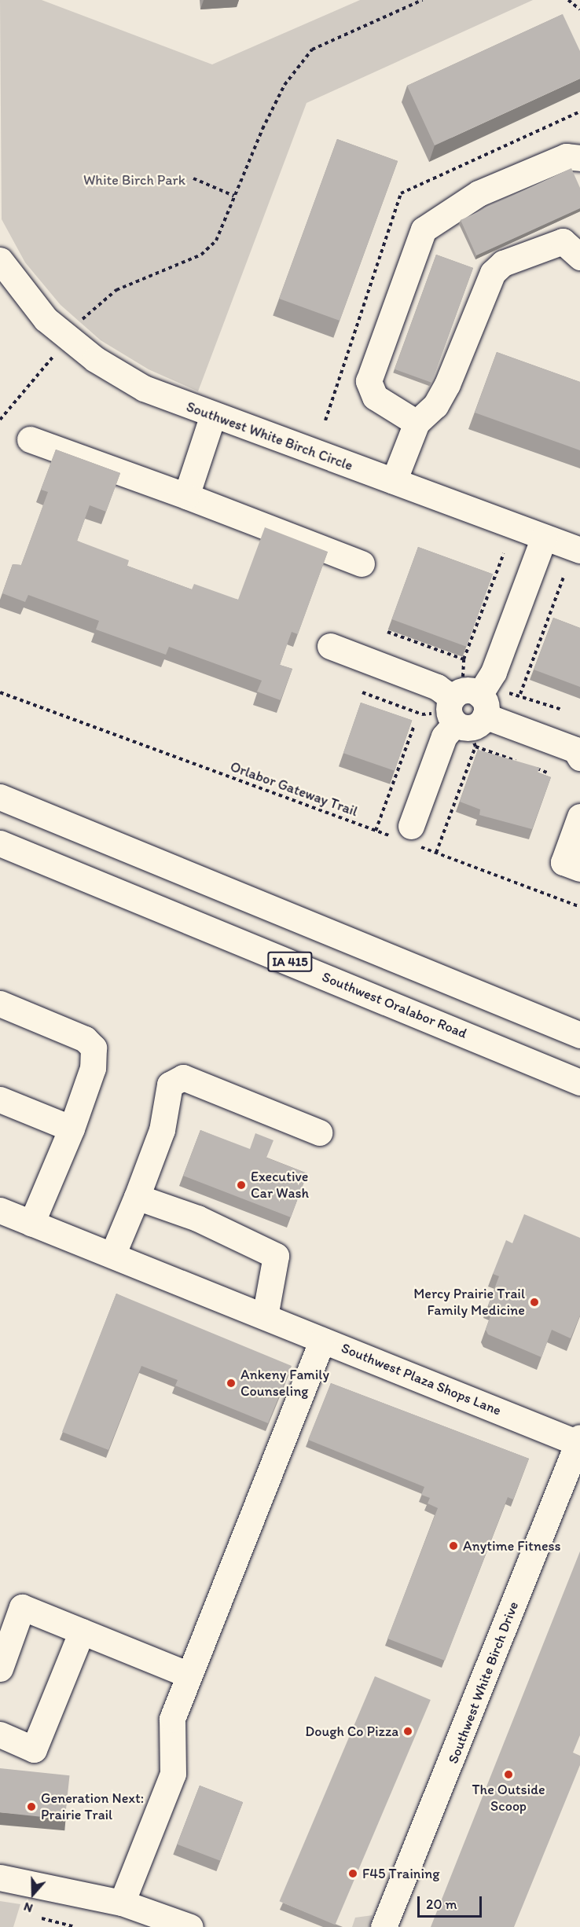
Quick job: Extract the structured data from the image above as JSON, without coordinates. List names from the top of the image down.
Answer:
{
  "streets": {
    "street": [
      "Southwest White Birch Circle",
      "IA 415",
      "Southwest Oralabor Road",
      "Southwest Plaza Shops Lane",
      "Southwest White Birch Drive"
    ],
    "path": ["Orlabor Gateway Trail"]
  },
  "crossings": [
    ["Southwest Plaza Shops Lane", "Southwest White Birch Drive"]
  ],
  "parks": ["White Birch Park"],
  "places": [
    "Executive Car Wash",
    "Mercy Prairie Trail Family Medicine",
    "Ankeny Family Counseling",
    "Anytime Fitness",
    "Dough Co Pizza",
    "The Outside Scoop",
    "Generation Next: Prairie Trail",
    "F45 Training"
  ],
  "scale_bar": "20 m",
  "north": "bottom"
}
